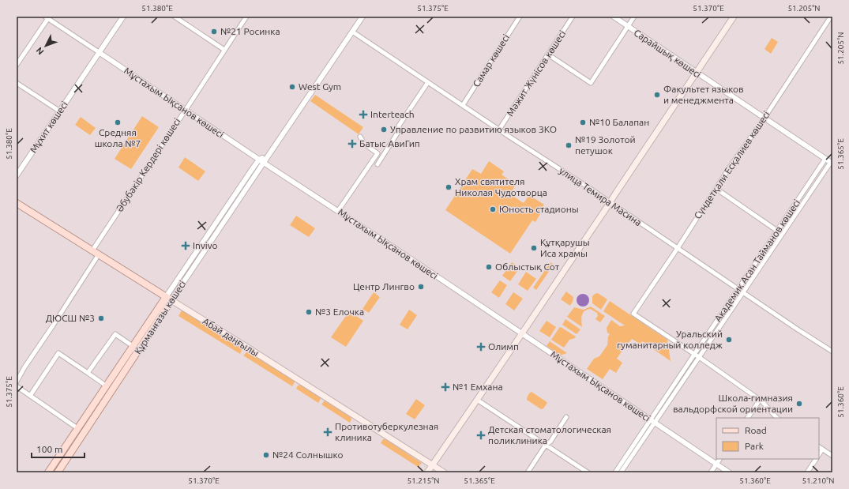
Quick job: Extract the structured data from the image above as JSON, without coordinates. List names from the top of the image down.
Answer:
{
  "streets": {
    "main road": ["Құрманғазы көшесі", "Абай даңғылы"],
    "street": [
      "Сарайшық көшесі",
      "Самар көшесі",
      "Мәжит Жүнісов көшесі",
      "Мұстахым Ықсанов көшесі",
      "Мұхит көшесі",
      "Әбубәкір Кердері көшесі",
      "Сүндетқали Есқалиев көшесі",
      "улица Темира Масина",
      "Академик Асан Тайманов көшесі"
    ]
  },
  "crossings": [
    ["Сарайшық көшесі", "Сүндетқали Есқалиев көшесі"],
    ["Сарайшық көшесі", "Академик Асан Тайманов көшесі"],
    ["Самар көшесі", "улица Темира Масина"],
    ["Мәжит Жүнісов көшесі", "улица Темира Масина"],
    ["Мұстахым Ықсанов көшесі", "Мұхит көшесі"],
    ["Мұстахым Ықсанов көшесі", "Әбубәкір Кердері көшесі"],
    ["Мұстахым Ықсанов көшесі", "Академик Асан Тайманов көшесі"],
    ["Мұстахым Ықсанов көшесі", "Құрманғазы көшесі"],
    ["Әбубәкір Кердері көшесі", "Абай даңғылы"],
    ["Сүндетқали Есқалиев көшесі", "улица Темира Масина"],
    ["Сүндетқали Есқалиев көшесі", "Академик Асан Тайманов көшесі"],
    ["улица Темира Масина", "Академик Асан Тайманов көшесі"],
    ["улица Темира Масина", "Құрманғазы көшесі"],
    ["Құрманғазы көшесі", "Абай даңғылы"]
  ],
  "places": {
    "other": [
      "№21 Росинка",
      "West Gym",
      "Факультет языков и менеджмента",
      "Средняя школа №7",
      "№10 Балапан",
      "Управление по развитию языков ЗКО",
      "№19 Золотой петушок",
      "Храм святителя Николая Чудотворца",
      "Юность стадионы",
      "Құтқарушы Иса храмы",
      "Облыстық Сот",
      "Центр Лингво",
      "№3 Елочка",
      "ДЮСШ №3",
      "Уральский гуманитарный колледж",
      "Школа-гимназия вальдорфской ориентации",
      "№24 Солнышко"
    ],
    "health": [
      "Interteach",
      "Батыс АвиГип",
      "Invivo",
      "Олимп",
      "№1 Емхана",
      "Противотуберкулезная клиника",
      "Детская стоматологическая поликлиника"
    ]
  },
  "legend": ["Road", "Park"],
  "scale_bar": "100 m",
  "north": "bottom left",
  "coordinates": [
    "51.380°E",
    "51.375°E",
    "51.370°E",
    "51.205°N",
    "51.365°E",
    "51.360°E",
    "51.215°N",
    "51.210°N"
  ]
}
